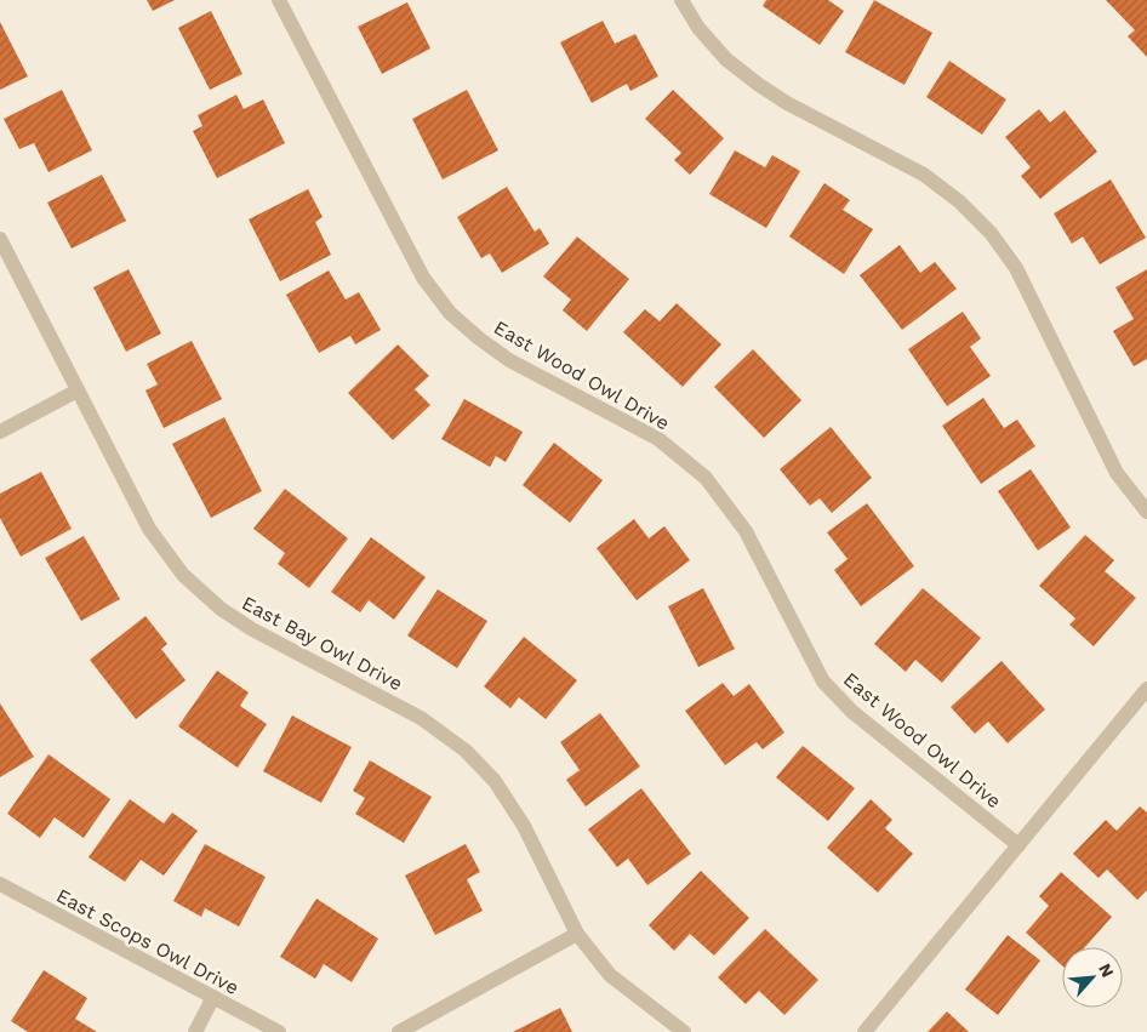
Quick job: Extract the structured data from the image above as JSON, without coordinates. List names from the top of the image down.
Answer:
{
  "streets": {
    "street": ["East Wood Owl Drive", "East Bay Owl Drive", "East Scops Owl Drive"]
  },
  "north": "top right"
}
